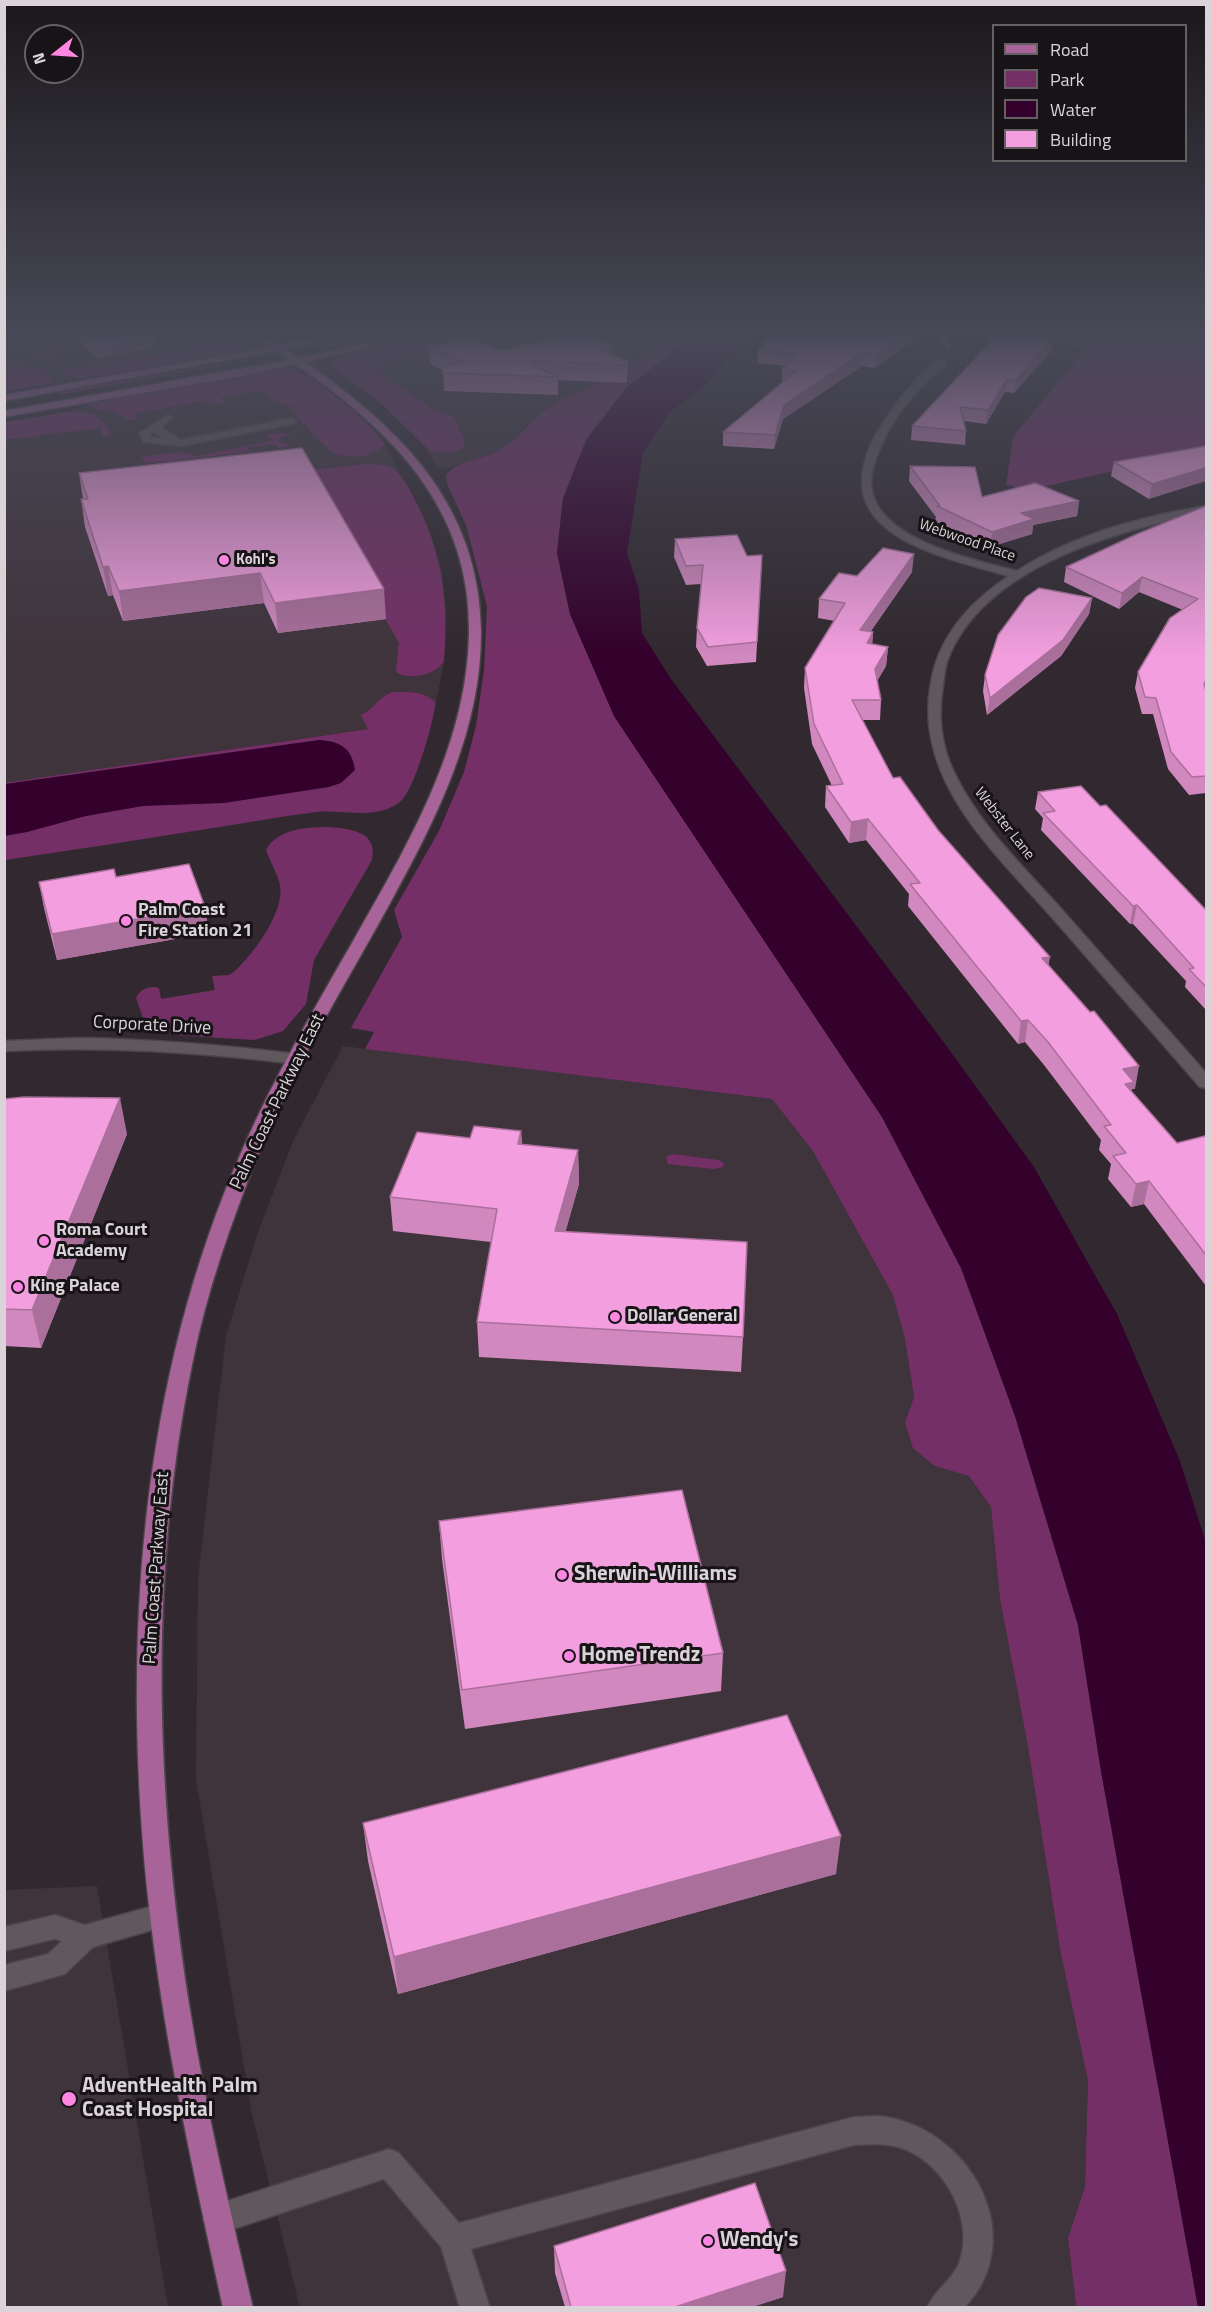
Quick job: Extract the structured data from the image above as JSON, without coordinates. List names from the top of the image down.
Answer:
{
  "streets": {
    "main road": ["Palm Coast Parkway East"],
    "street": ["Webwood Place", "Webster Lane", "Corporate Drive"]
  },
  "crossings": [
    ["Webwood Place", "Webster Lane"],
    ["Corporate Drive", "Palm Coast Parkway East"]
  ],
  "places": [
    "Kohl's",
    "Palm Coast Fire Station 21",
    "Roma Court Academy",
    "King Palace",
    "Dollar General",
    "Sherwin-Williams",
    "Home Trendz",
    "AdventHealth Palm Coast Hospital",
    "Wendy's"
  ],
  "legend": [
    "Road",
    "Park",
    "Water",
    "Building"
  ],
  "north": "left"
}
